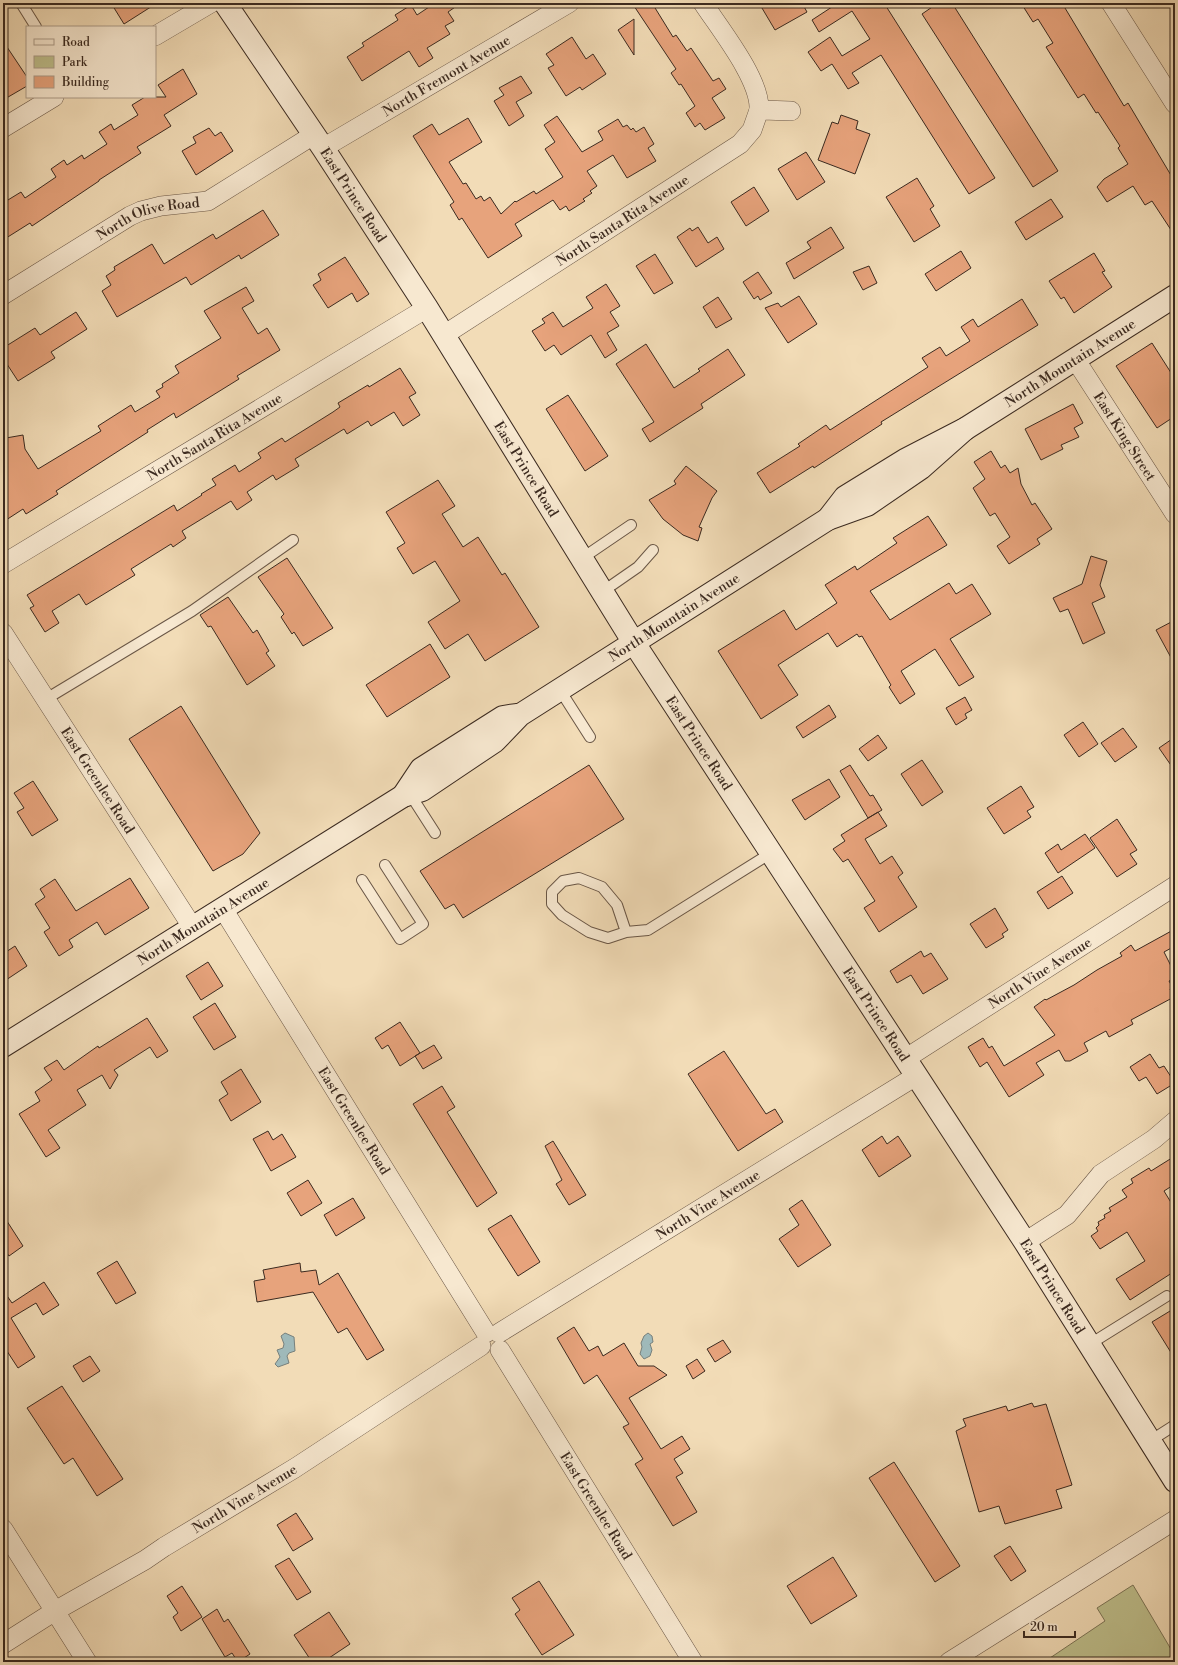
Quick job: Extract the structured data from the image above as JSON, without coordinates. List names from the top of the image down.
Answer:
{
  "streets": {
    "main road": ["East Prince Road", "North Mountain Avenue"],
    "street": [
      "North Fremont Avenue",
      "North Santa Rita Avenue",
      "North Olive Road",
      "East King Street",
      "East Greenlee Road",
      "North Vine Avenue"
    ]
  },
  "crossings": [
    ["North Fremont Avenue", "East Prince Road"],
    ["North Fremont Avenue", "North Olive Road"],
    ["East Prince Road", "North Santa Rita Avenue"],
    ["East Prince Road", "North Olive Road"],
    ["East Prince Road", "North Mountain Avenue"],
    ["East Prince Road", "North Vine Avenue"],
    ["North Mountain Avenue", "East King Street"],
    ["North Mountain Avenue", "East Greenlee Road"],
    ["East Greenlee Road", "North Vine Avenue"]
  ],
  "legend": ["Road", "Park", "Building"],
  "scale_bar": "20 m"
}
